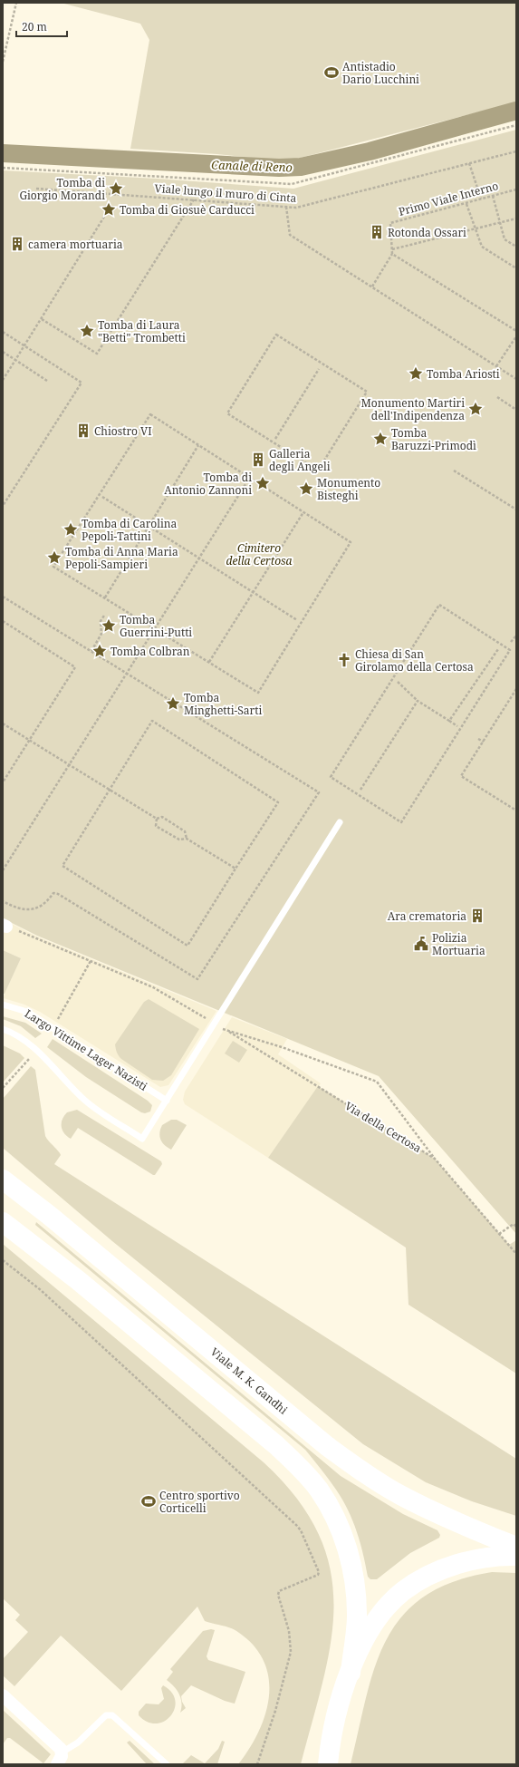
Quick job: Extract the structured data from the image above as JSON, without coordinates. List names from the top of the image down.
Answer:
{
  "streets": {
    "main road": ["Viale M. K. Gandhi"],
    "lane": ["Largo Vittime Lager Nazisti"],
    "path": ["Viale lungo il muro di Cinta", "Primo Viale Interno", "Via della Certosa"]
  },
  "water": ["Canale di Reno"],
  "parks": ["Cimitero della Certosa"],
  "places": {
    "sports": ["Antistadio Dario Lucchini", "Centro sportivo Corticelli"],
    "place": [
      "Tomba di Giorgio Morandi",
      "Tomba di Giosuè Carducci",
      "Tomba di Laura \"Betti\" Trombetti",
      "Tomba Ariosti",
      "Monumento Martiri dell'Indipendenza",
      "Tomba Baruzzi-Primodì",
      "Tomba di Antonio Zannoni",
      "Monumento Bisteghi",
      "Tomba di Carolina Pepoli-Tattini",
      "Tomba di Anna Maria Pepoli-Sampieri",
      "Tomba Guerrini-Putti",
      "Tomba Colbran",
      "Tomba Minghetti-Sarti"
    ],
    "building": [
      "Rotonda Ossari",
      "camera mortuaria",
      "Chiostro VI",
      "Galleria degli Angeli",
      "Ara crematoria"
    ],
    "church": ["Chiesa di San Girolamo della Certosa"],
    "public building": ["Polizia Mortuaria"]
  },
  "scale_bar": "20 m"
}
